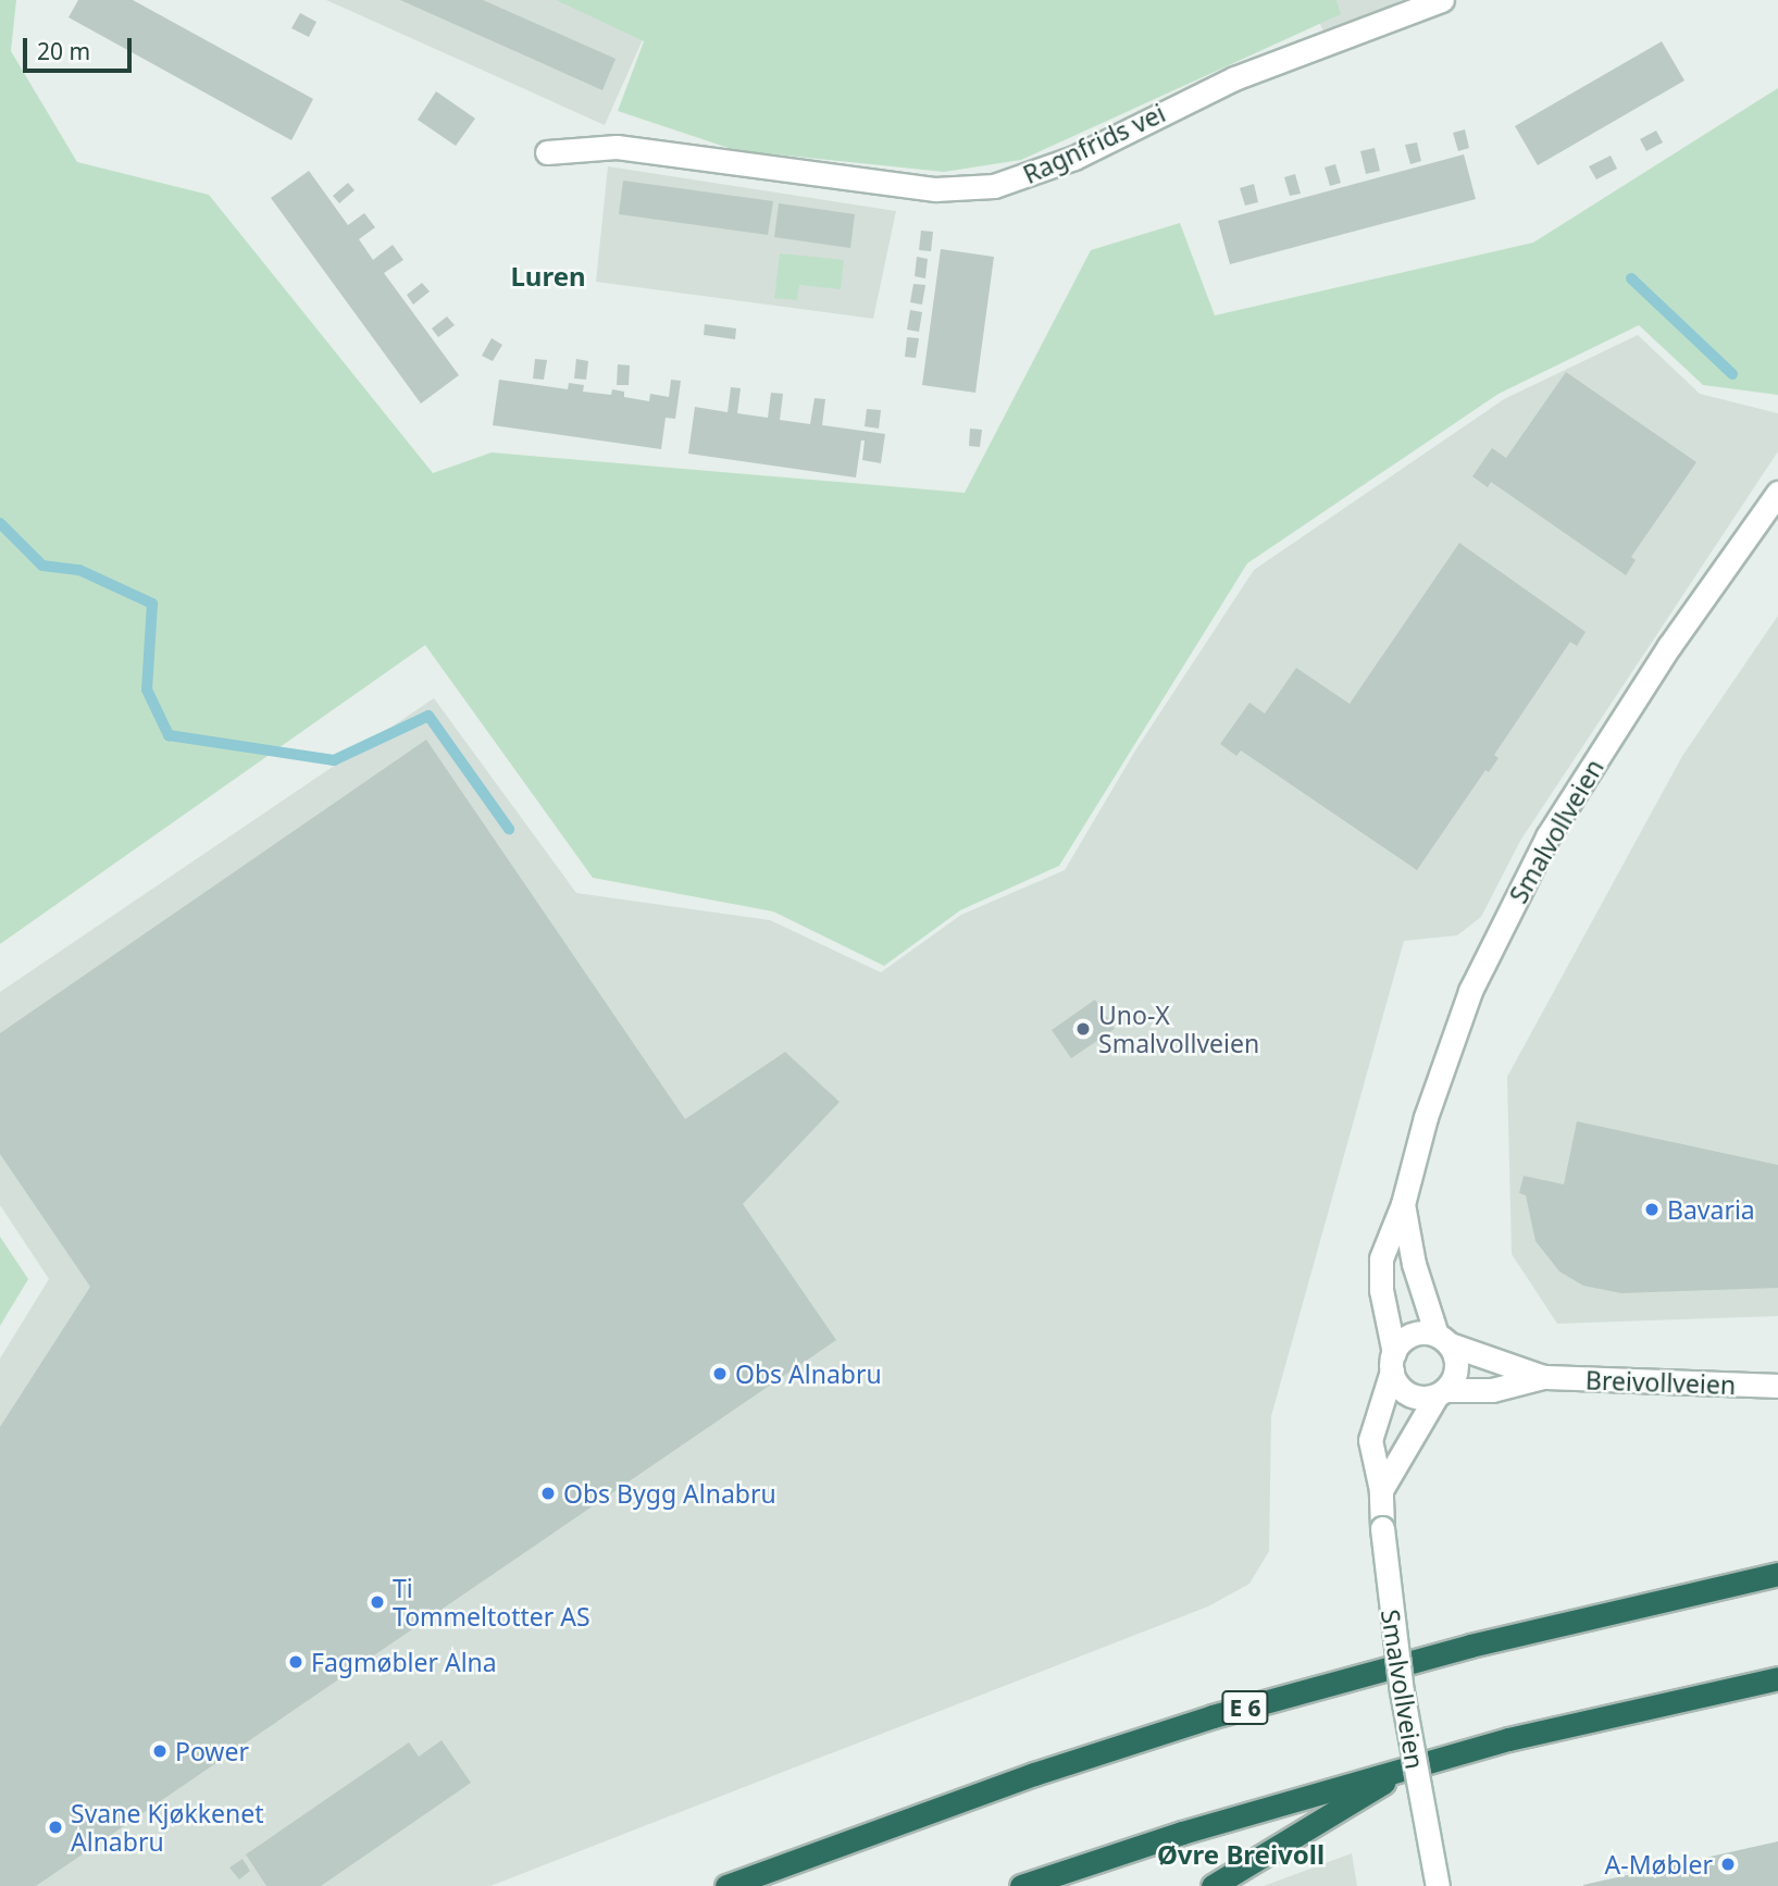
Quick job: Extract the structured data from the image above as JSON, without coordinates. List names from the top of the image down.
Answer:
{
  "streets": {
    "highway": ["E 6"],
    "street": ["Ragnfrids vei", "Smalvollveien", "Breivollveien"]
  },
  "crossings": [
    ["Smalvollveien", "Breivollveien"]
  ],
  "districts": ["Luren", "Øvre Breivoll"],
  "places": [
    "Uno-X Smalvollveien",
    "Bavaria",
    "Obs Alnabru",
    "Obs Bygg Alnabru",
    "Ti Tommeltotter AS",
    "Fagmøbler Alna",
    "Power",
    "Svane Kjøkkenet Alnabru",
    "A-Møbler"
  ],
  "scale_bar": "20 m"
}
